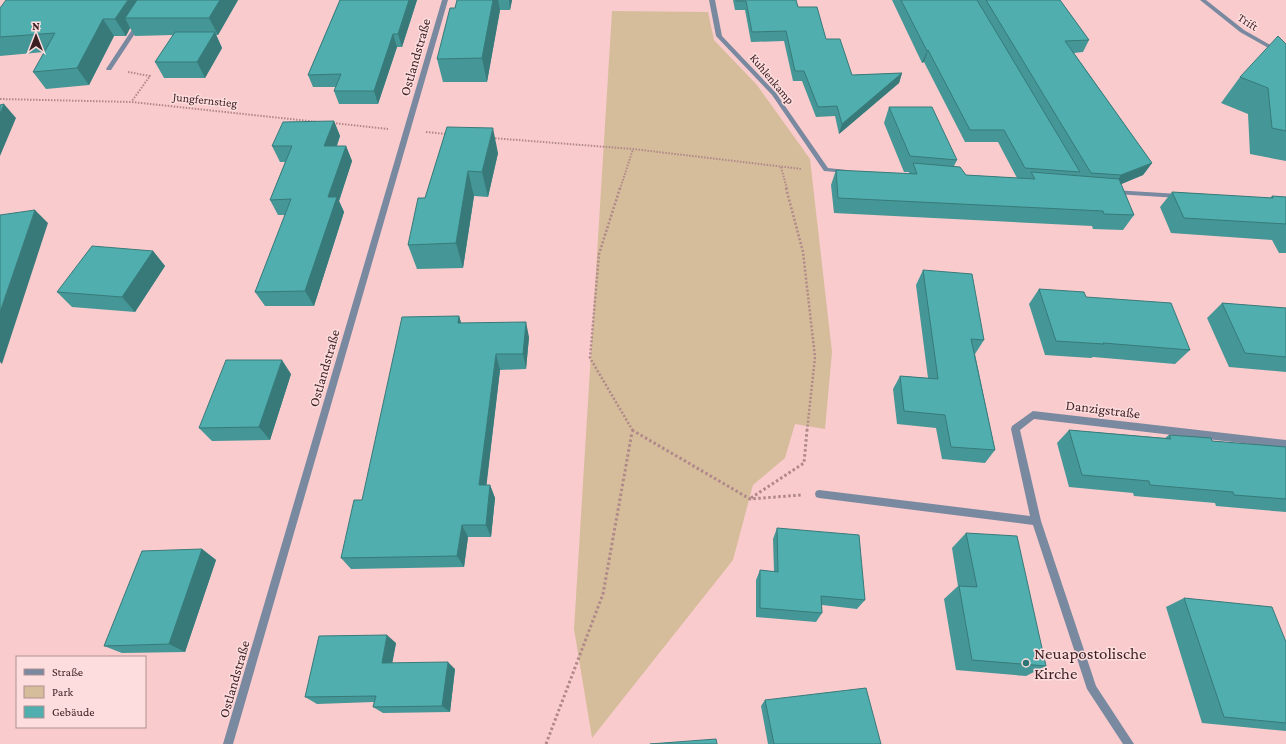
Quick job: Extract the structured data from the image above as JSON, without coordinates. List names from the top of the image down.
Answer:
{
  "streets": {
    "street": [
      "Trift",
      "Ostlandstraße",
      "Kuhlenkamp",
      "Danzigstraße"
    ],
    "path": ["Jungfernstieg"]
  },
  "places": ["Neuapostolische Kirche"],
  "legend": ["Straße", "Park", "Gebäude"],
  "north": "top"
}
